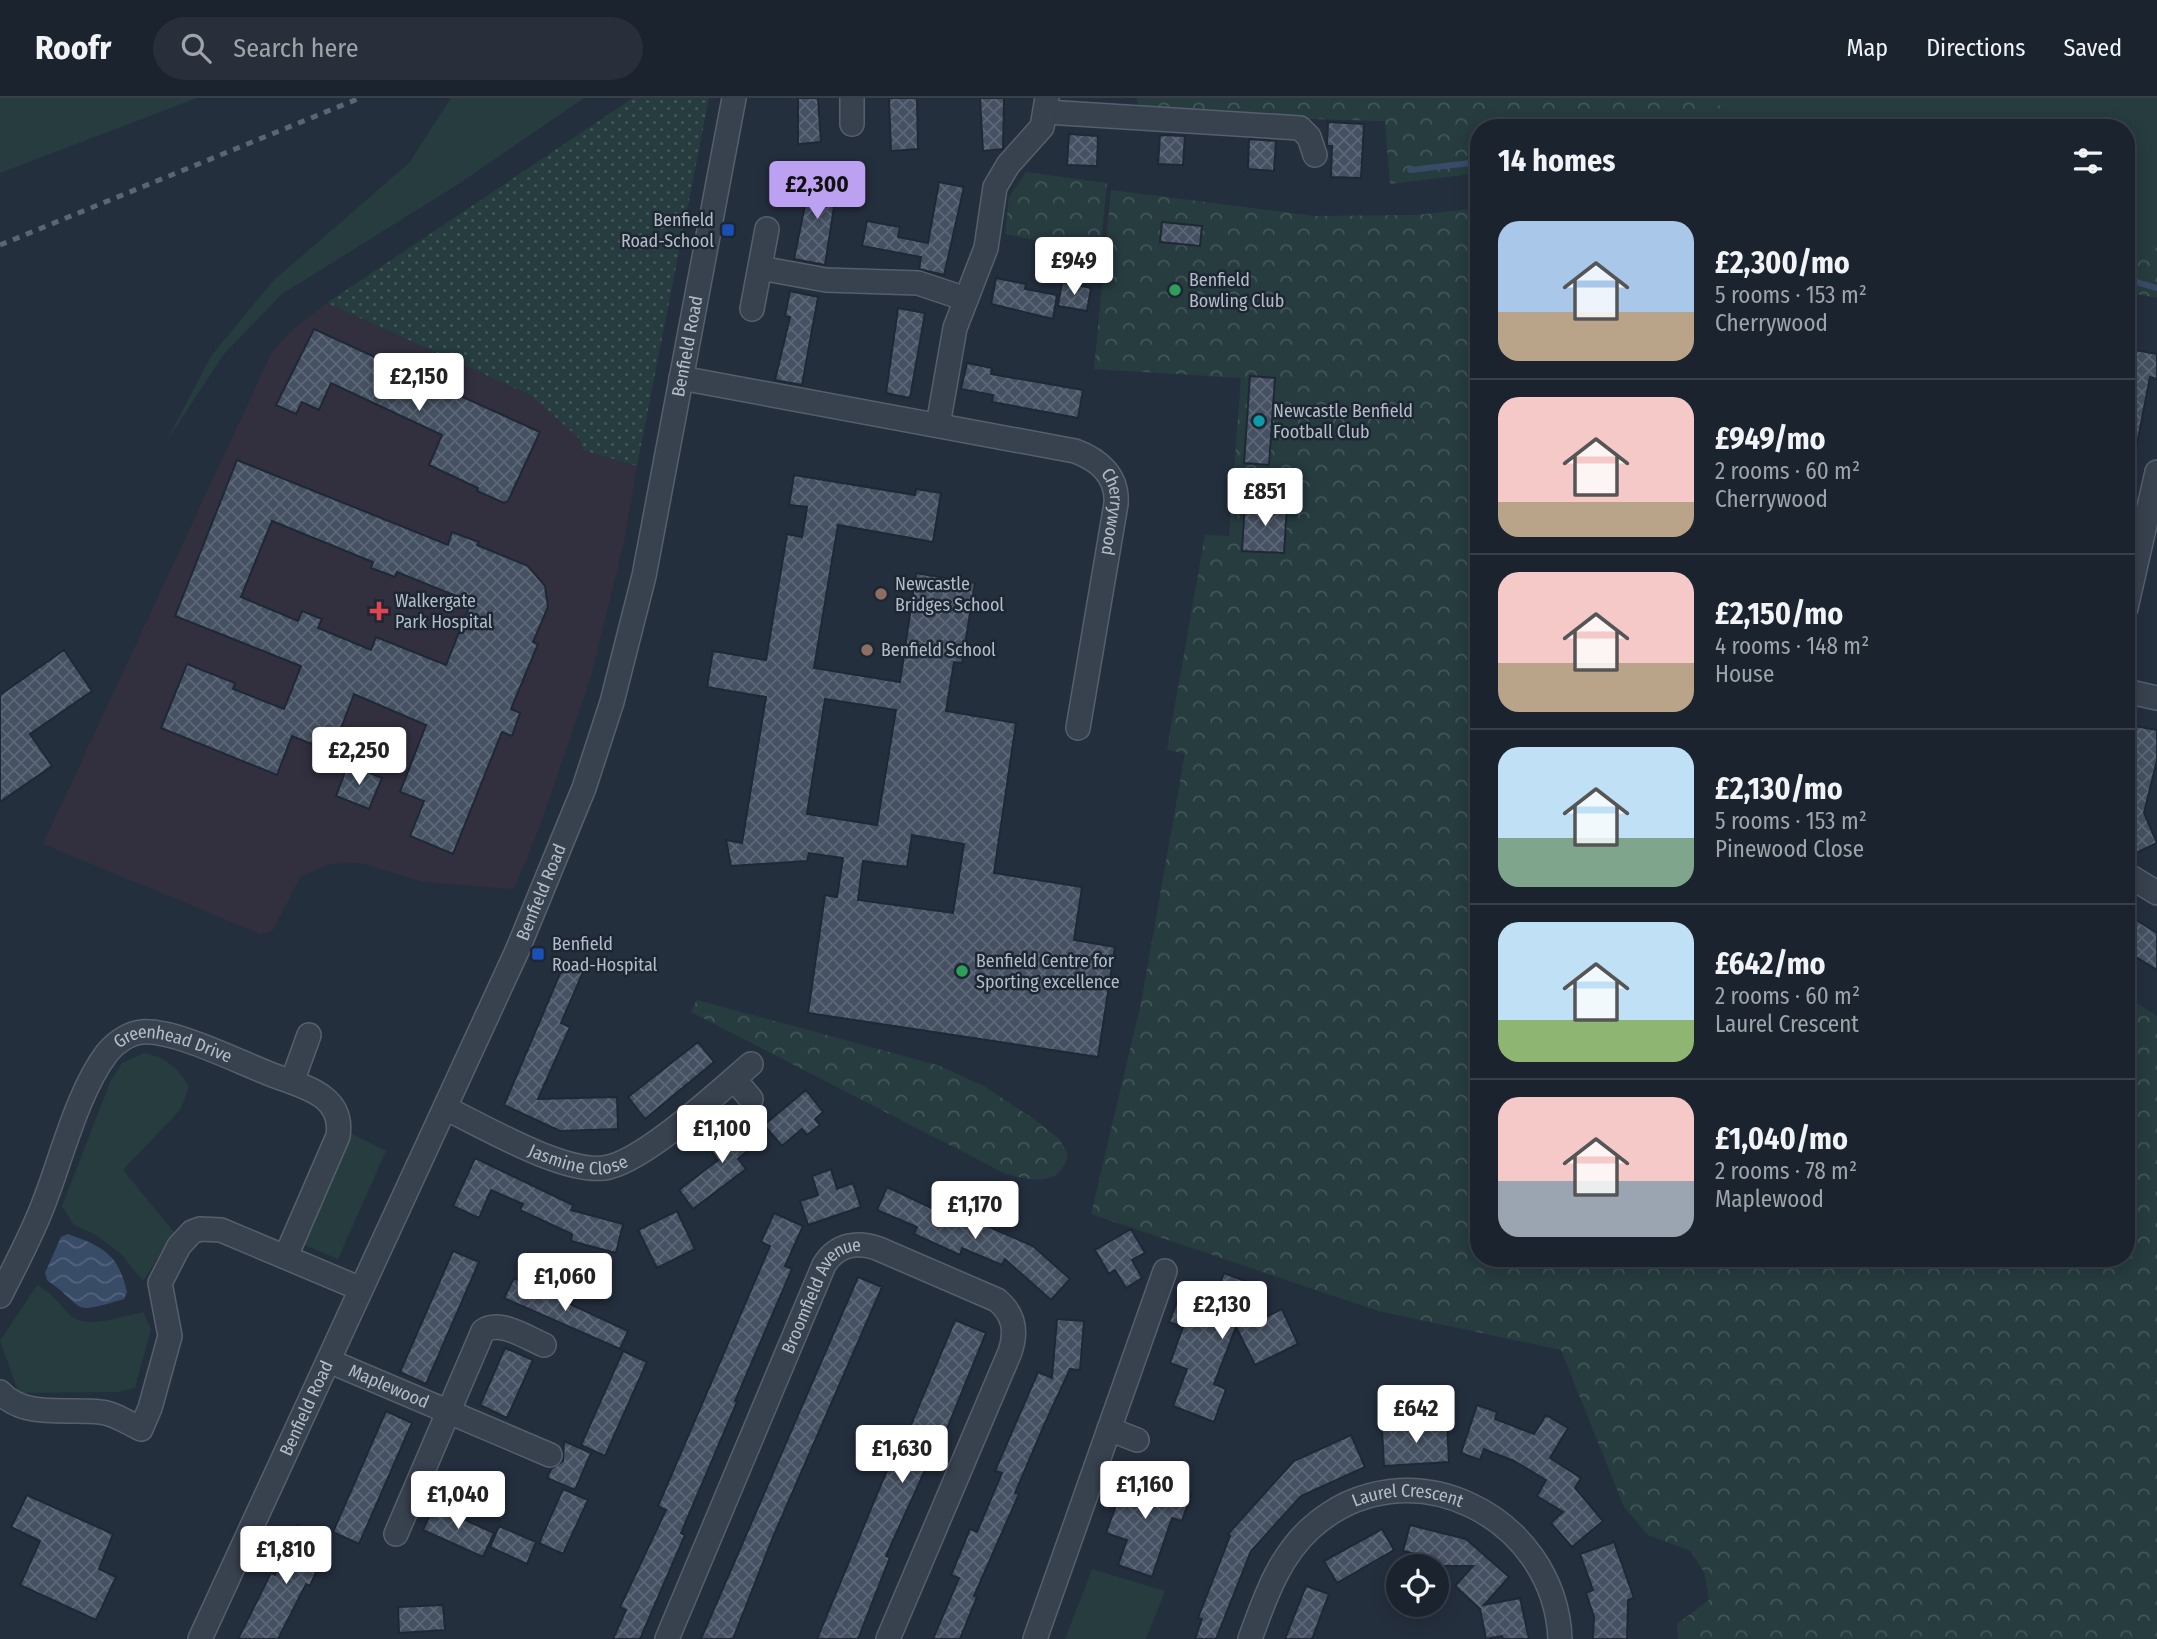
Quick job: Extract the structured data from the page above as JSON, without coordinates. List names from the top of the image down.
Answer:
{
  "streets": {
    "street": [
      "Benfield Road",
      "Cherrywood",
      "Greenhead Drive",
      "Jasmine Close",
      "Broomfield Avenue",
      "Maplewood",
      "Laurel Crescent"
    ]
  },
  "crossings": [
    ["Benfield Road", "Cherrywood"],
    ["Benfield Road", "Jasmine Close"],
    ["Benfield Road", "Maplewood"]
  ],
  "places": {
    "transit": ["Benfield Road-School", "Benfield Road-Hospital"],
    "other": [
      "Benfield Bowling Club",
      "Newcastle Benfield Football Club",
      "Newcastle Bridges School",
      "Benfield School",
      "Benfield Centre for Sporting excellence"
    ],
    "health": ["Walkergate Park Hospital"]
  },
  "page": {
    "header": "Roofr",
    "search": "Search here",
    "nav": ["Map", "Directions", "Saved"],
    "heading": "14 homes",
    "price": [
      "£2,300",
      "£949",
      "£2,150",
      "£851",
      "£2,250",
      "£1,100",
      "£1,170",
      "£1,060",
      "£2,130",
      "£642",
      "£1,630",
      "£1,160",
      "£1,040",
      "£1,810"
    ],
    "list": [
      {
        "name": "£2,300/mo",
        "note": "5 rooms · 153 m² · Cherrywood"
      },
      {
        "name": "£949/mo",
        "note": "2 rooms · 60 m² · Cherrywood"
      },
      {
        "name": "£2,150/mo",
        "note": "4 rooms · 148 m² · House"
      },
      {
        "name": "£2,130/mo",
        "note": "5 rooms · 153 m² · Pinewood Close"
      },
      {
        "name": "£642/mo",
        "note": "2 rooms · 60 m² · Laurel Crescent"
      },
      {
        "name": "£1,040/mo",
        "note": "2 rooms · 78 m² · Maplewood"
      }
    ]
  }
}
